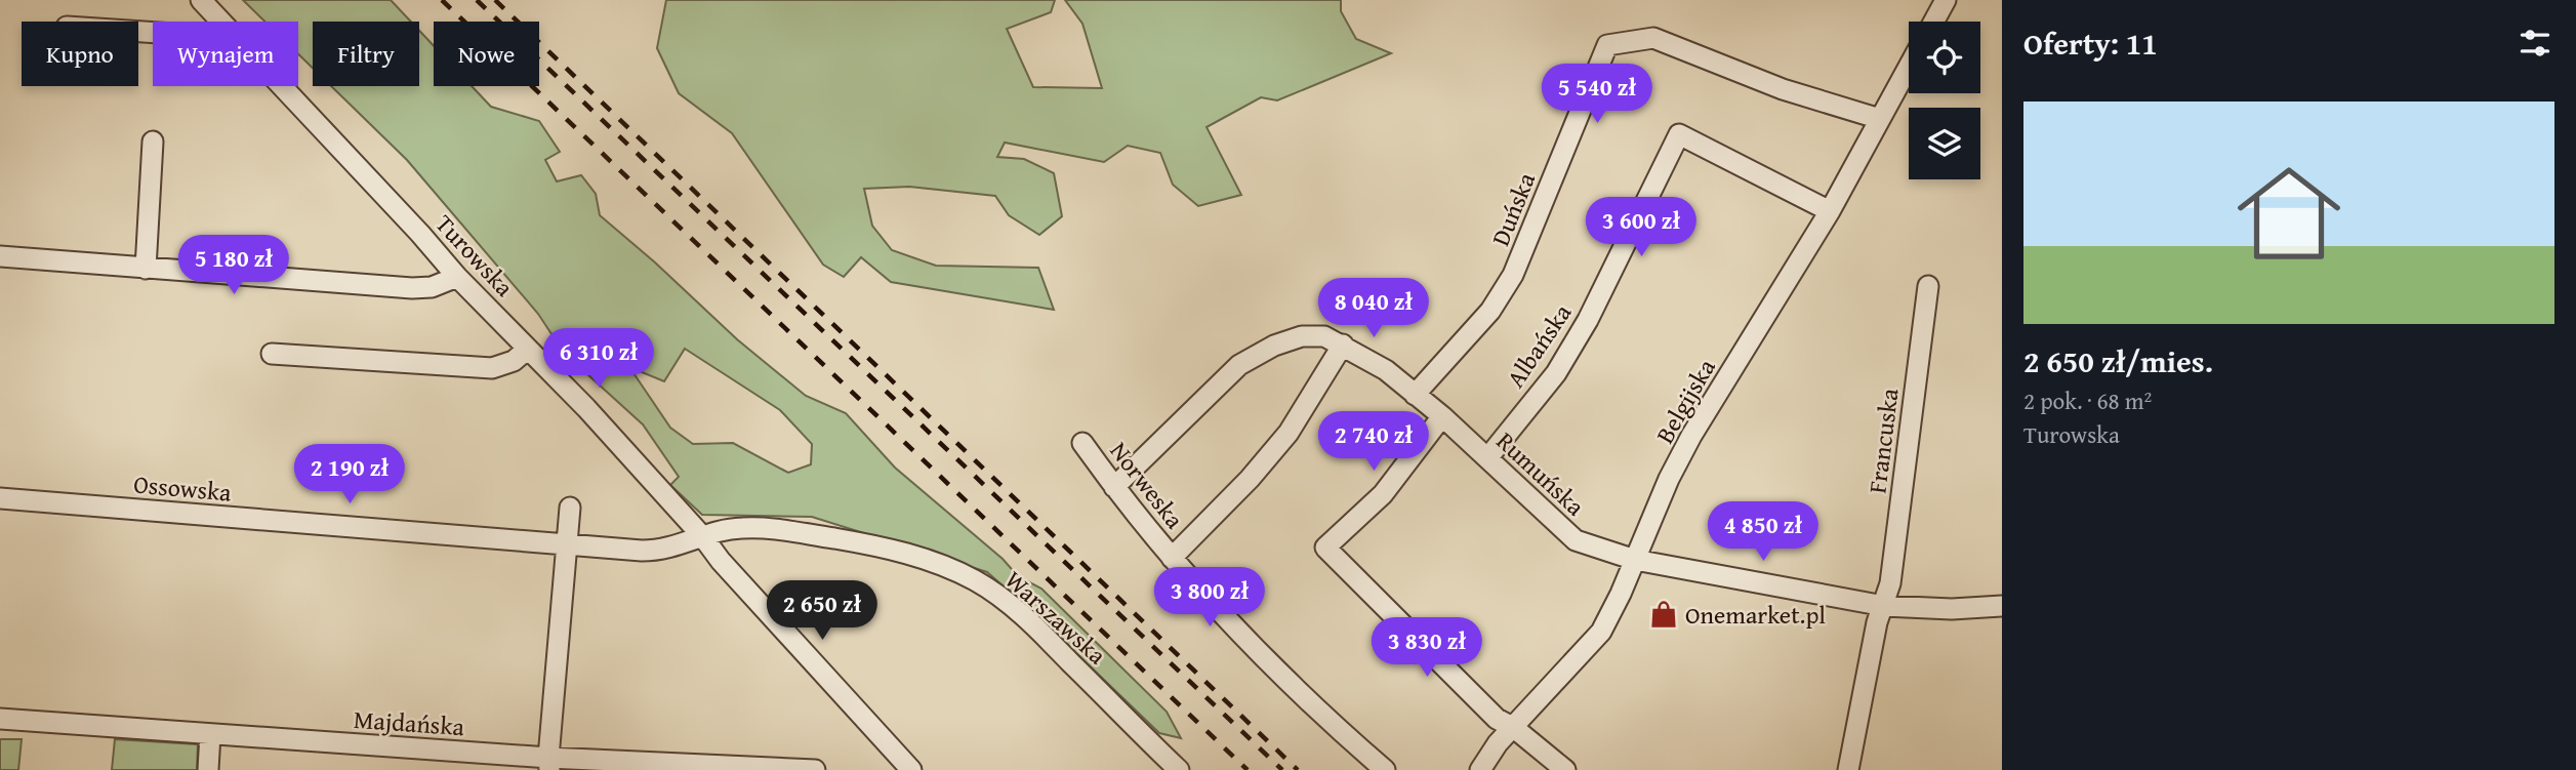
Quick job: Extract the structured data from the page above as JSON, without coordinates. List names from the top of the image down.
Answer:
{
  "streets": {
    "street": [
      "Duńska",
      "Turowska",
      "Albańska",
      "Belgijska",
      "Francuska",
      "Rumuńska",
      "Norweska",
      "Ossowska",
      "Warszawska",
      "Majdańska"
    ]
  },
  "crossings": [
    ["Duńska", "Belgijska"],
    ["Duńska", "Rumuńska"],
    ["Turowska", "Ossowska"],
    ["Turowska", "Warszawska"],
    ["Albańska", "Belgijska"],
    ["Albańska", "Rumuńska"],
    ["Belgijska", "Rumuńska"],
    ["Francuska", "Rumuńska"],
    ["Rumuńska", "Norweska"],
    ["Ossowska", "Warszawska"]
  ],
  "places": {
    "shop": ["Onemarket.pl"]
  },
  "page": {
    "heading": "Oferty: 11",
    "chip": [
      "Kupno",
      "Wynajem",
      "Filtry",
      "Nowe"
    ],
    "price": [
      "5 540 zł",
      "3 600 zł",
      "5 180 zł",
      "8 040 zł",
      "6 310 zł",
      "2 740 zł",
      "2 190 zł",
      "4 850 zł",
      "3 800 zł",
      "2 650 zł",
      "3 830 zł"
    ],
    "list": [
      {
        "name": "2 650 zł/mies.",
        "note": "2 pok. · 68 m² · Turowska"
      }
    ]
  }
}
